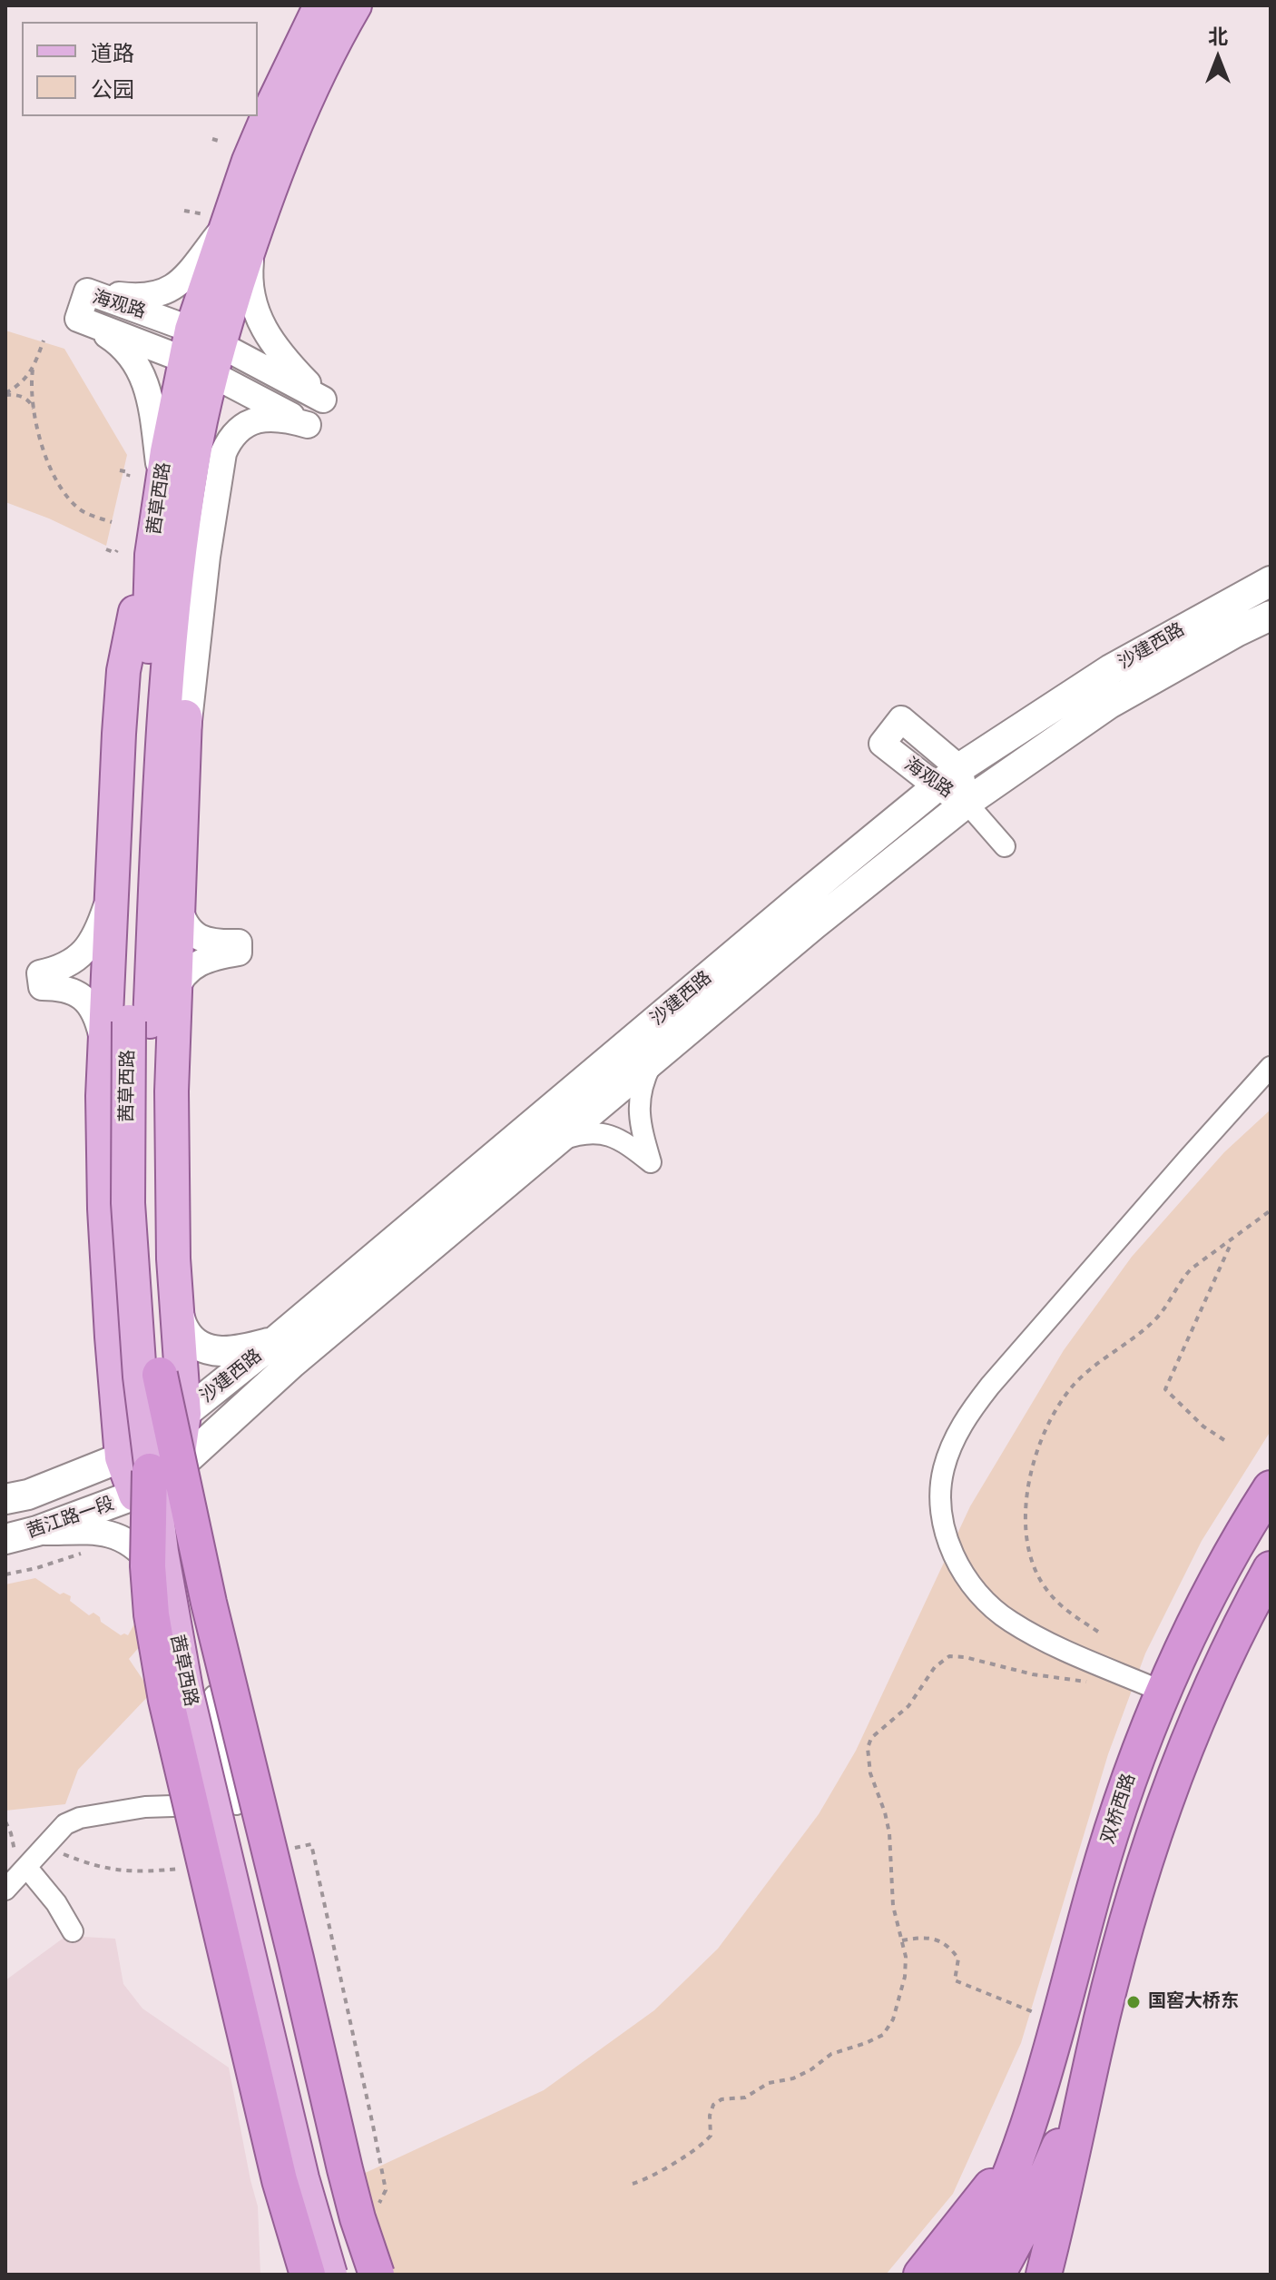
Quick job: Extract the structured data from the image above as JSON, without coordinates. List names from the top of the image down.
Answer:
{
  "streets": {
    "highway": ["双桥西路"],
    "main road": ["茜草西路", "沙建西路", "茜江路一段"],
    "street": ["海观路"]
  },
  "crossings": [
    ["海观路", "茜草西路"],
    ["海观路", "沙建西路"],
    ["茜草西路", "沙建西路"],
    ["茜草西路", "茜江路一段"],
    ["沙建西路", "茜江路一段"]
  ],
  "places": ["国窖大桥东"],
  "legend": ["道路", "公园"],
  "north": "top"
}
